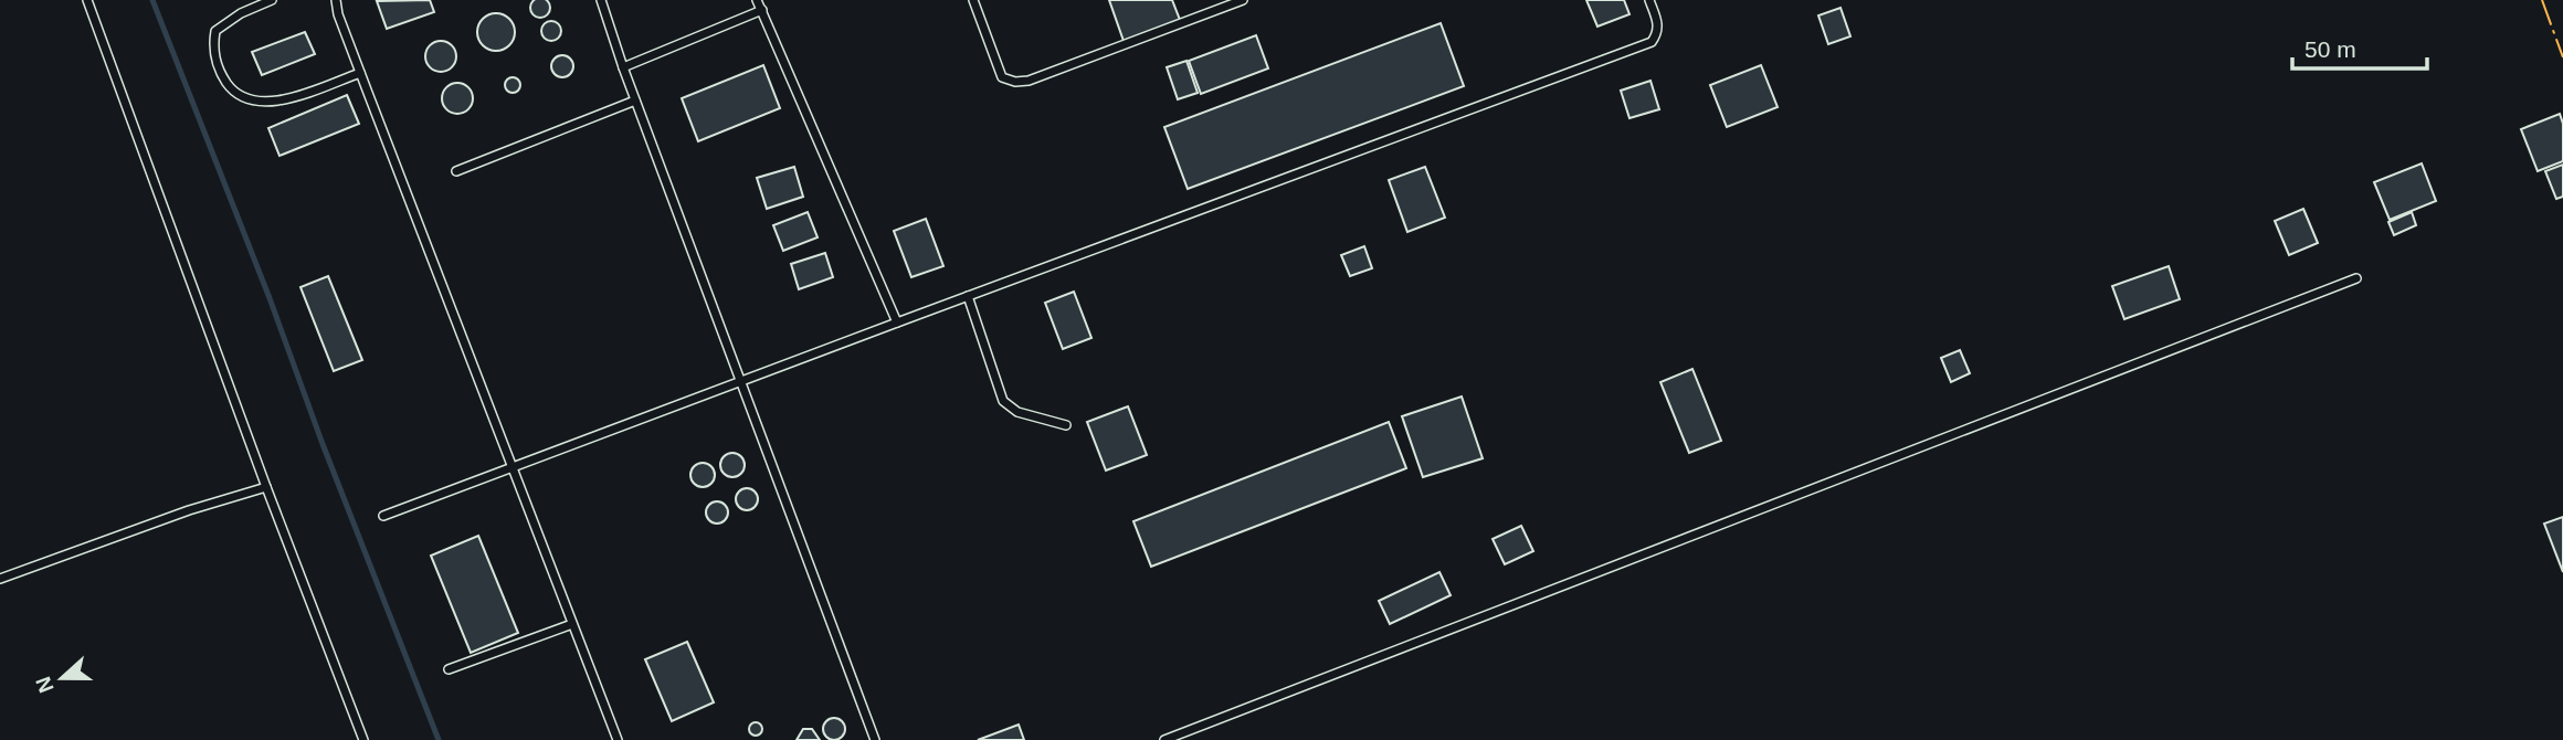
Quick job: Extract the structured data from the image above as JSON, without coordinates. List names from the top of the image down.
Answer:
{
  "scale_bar": "50 m",
  "north": "left"
}
